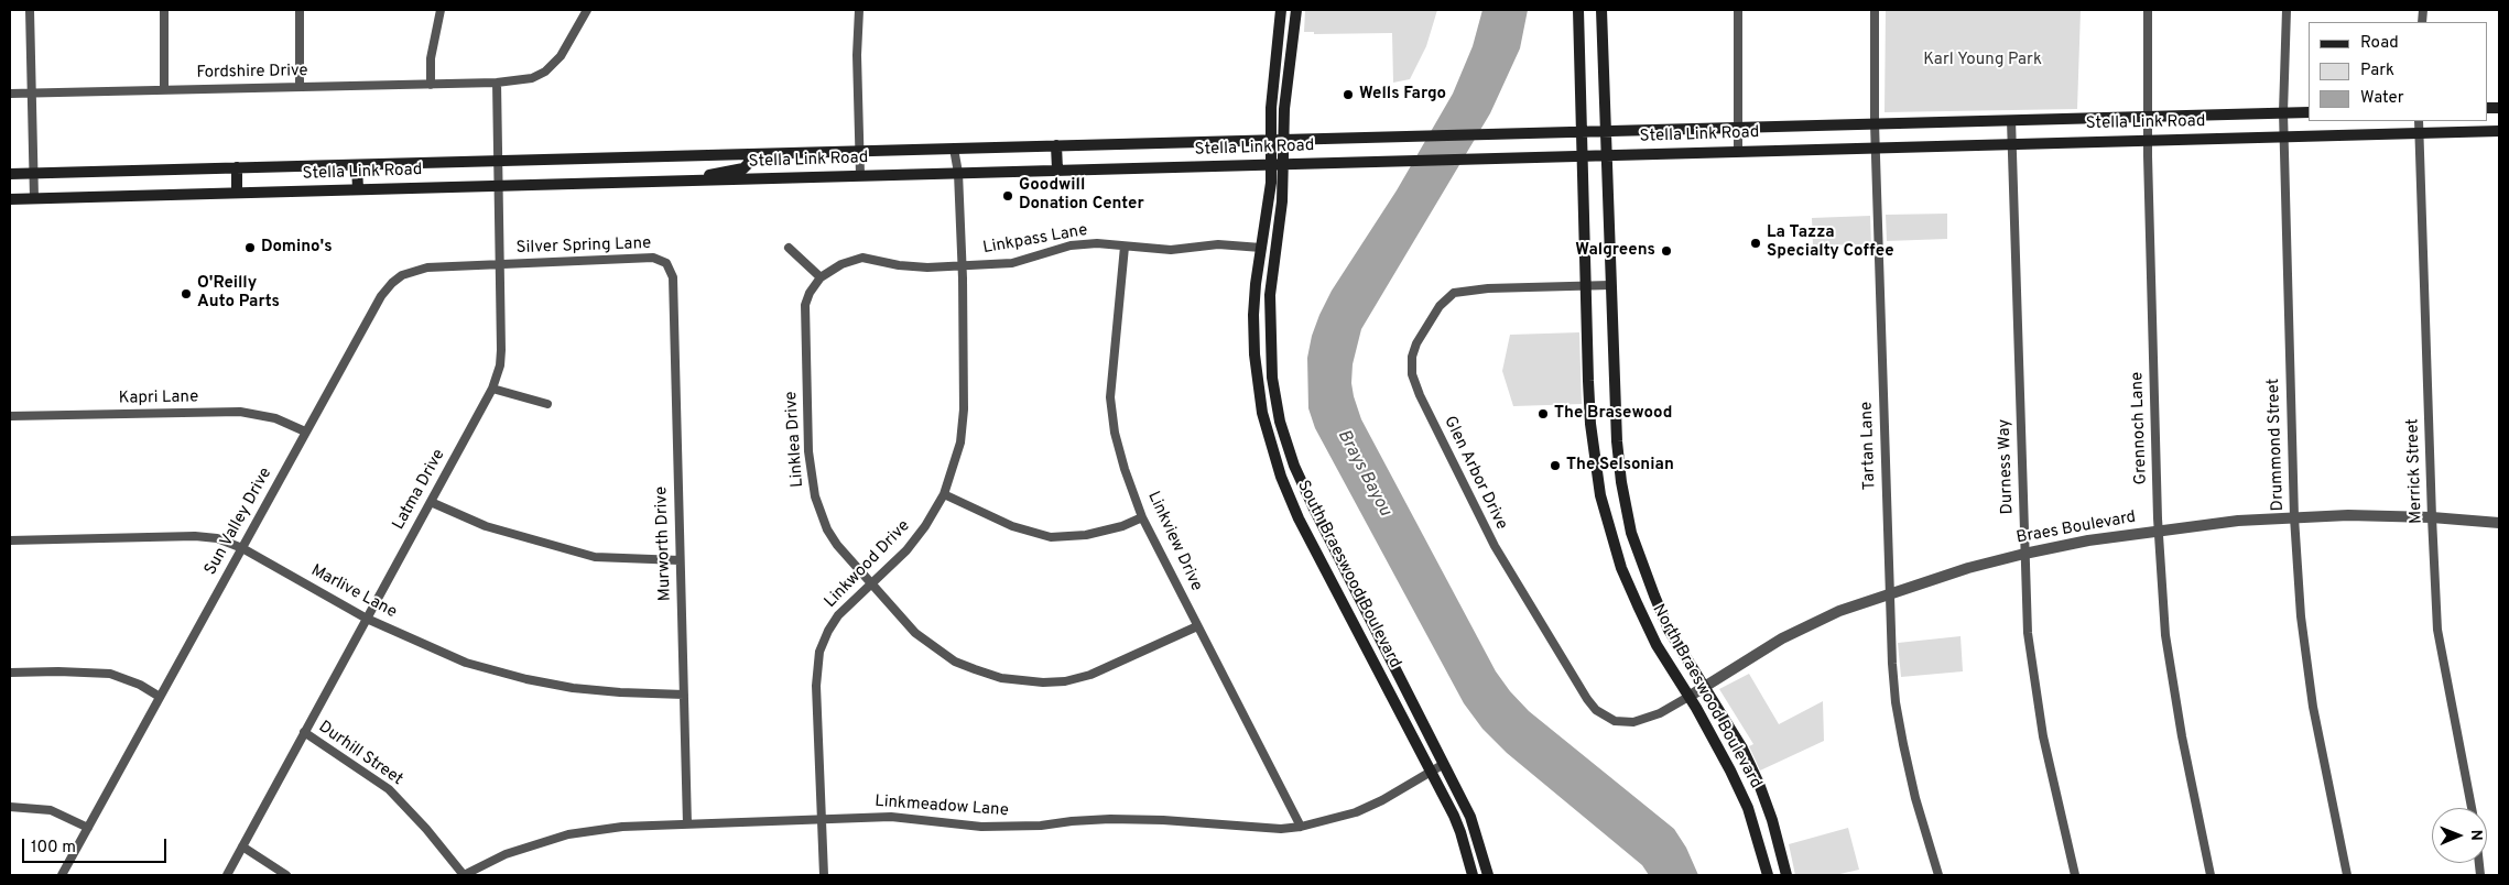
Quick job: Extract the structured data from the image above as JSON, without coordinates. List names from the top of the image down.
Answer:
{
  "streets": {
    "main road": ["Stella Link Road", "South Braeswood Boulevard", "North Braeswood Boulevard"],
    "street": [
      "Fordshire Drive",
      "Linkpass Lane",
      "Silver Spring Lane",
      "Kapri Lane",
      "Grennoch Lane",
      "Linklea Drive",
      "Drummond Street",
      "Tartan Lane",
      "Durness Way",
      "Merrick Street",
      "Glen Arbor Drive",
      "Latma Drive",
      "Sun Valley Drive",
      "Braes Boulevard",
      "Linkview Drive",
      "Murworth Drive",
      "Linkwood Drive",
      "Marlive Lane",
      "Durhill Street",
      "Linkmeadow Lane"
    ]
  },
  "crossings": [
    ["Fordshire Drive", "Latma Drive"],
    ["Stella Link Road", "Grennoch Lane"],
    ["Stella Link Road", "Drummond Street"],
    ["Stella Link Road", "Tartan Lane"],
    ["Stella Link Road", "Durness Way"],
    ["Stella Link Road", "Merrick Street"],
    ["Stella Link Road", "Latma Drive"],
    ["Stella Link Road", "Linkwood Drive"],
    ["Stella Link Road", "South Braeswood Boulevard"],
    ["Stella Link Road", "North Braeswood Boulevard"],
    ["Linkpass Lane", "Linklea Drive"],
    ["Linkpass Lane", "Linkview Drive"],
    ["Linkpass Lane", "Linkwood Drive"],
    ["Linkpass Lane", "South Braeswood Boulevard"],
    ["Silver Spring Lane", "Latma Drive"],
    ["Silver Spring Lane", "Sun Valley Drive"],
    ["Silver Spring Lane", "Murworth Drive"],
    ["Kapri Lane", "Sun Valley Drive"],
    ["Grennoch Lane", "Braes Boulevard"],
    ["Linklea Drive", "Linkview Drive"],
    ["Linklea Drive", "Linkwood Drive"],
    ["Drummond Street", "Braes Boulevard"],
    ["Tartan Lane", "Braes Boulevard"],
    ["Durness Way", "Braes Boulevard"],
    ["Merrick Street", "Braes Boulevard"],
    ["Glen Arbor Drive", "Braes Boulevard"],
    ["Glen Arbor Drive", "North Braeswood Boulevard"],
    ["Latma Drive", "Sun Valley Drive"],
    ["Latma Drive", "Marlive Lane"],
    ["Latma Drive", "Durhill Street"],
    ["Sun Valley Drive", "Marlive Lane"],
    ["Braes Boulevard", "North Braeswood Boulevard"],
    ["Linkview Drive", "Linkmeadow Lane"],
    ["Murworth Drive", "Marlive Lane"],
    ["Murworth Drive", "Linkmeadow Lane"],
    ["Linkwood Drive", "Linkmeadow Lane"],
    ["South Braeswood Boulevard", "Linkmeadow Lane"],
    ["Durhill Street", "Linkmeadow Lane"]
  ],
  "water": ["Brays Bayou"],
  "parks": ["Karl Young Park"],
  "places": [
    "Wells Fargo",
    "Goodwill Donation Center",
    "La Tazza Specialty Coffee",
    "Domino's",
    "Walgreens",
    "O'Reilly Auto Parts",
    "The Brasewood",
    "The Selsonian"
  ],
  "legend": ["Road", "Park", "Water"],
  "scale_bar": "100 m",
  "north": "right"
}
